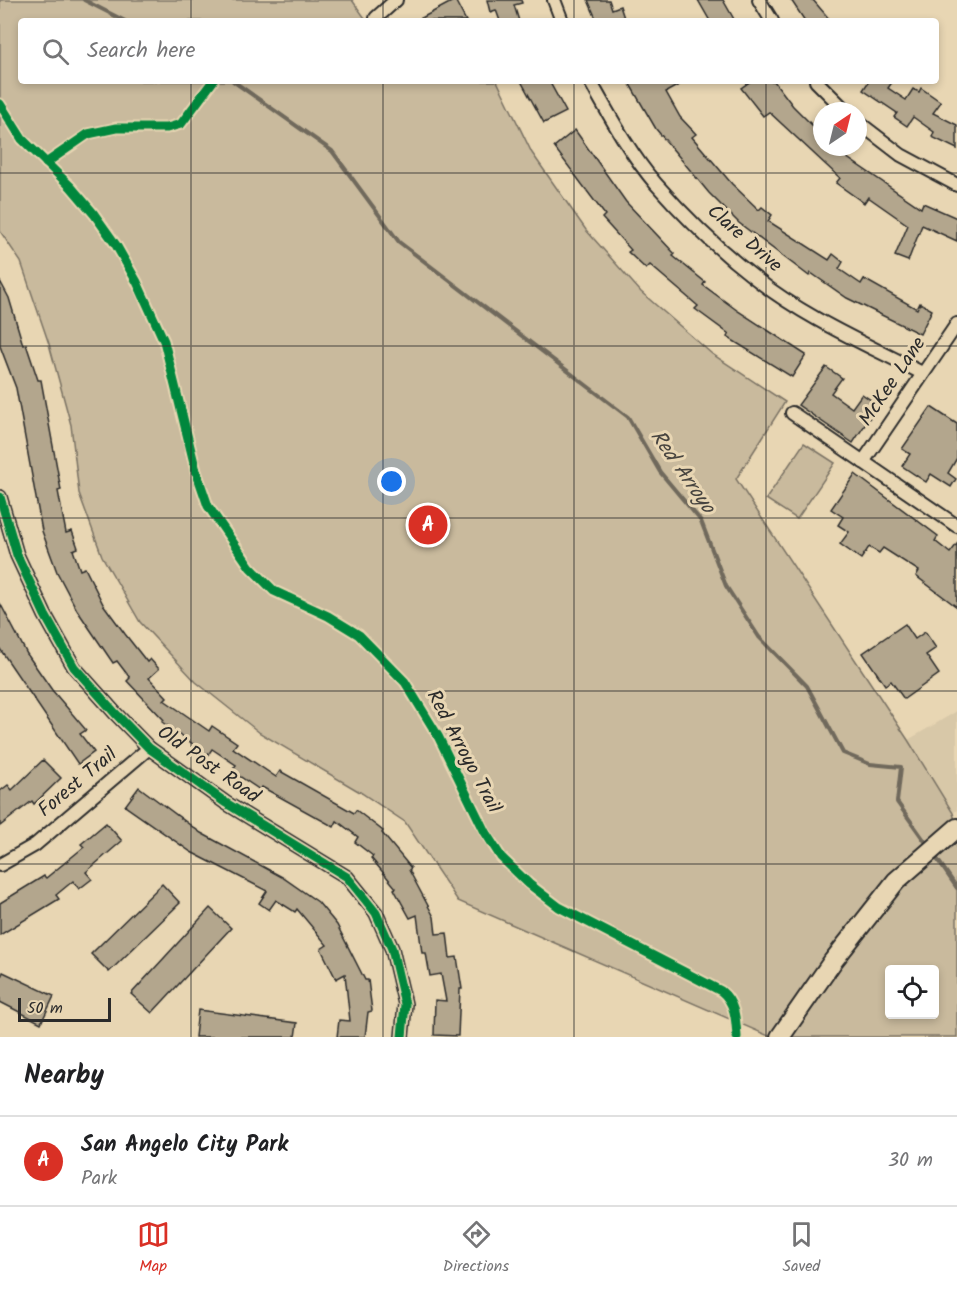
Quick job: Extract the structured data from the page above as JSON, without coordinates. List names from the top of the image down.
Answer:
{
  "streets": {
    "street": [
      "Clare Drive",
      "McKee Lane",
      "Old Post Road",
      "Forest Trail"
    ],
    "cycle path": ["Red Arroyo Trail"]
  },
  "crossings": [
    ["Clare Drive", "McKee Lane"],
    ["Old Post Road", "Forest Trail"]
  ],
  "water": ["Red Arroyo"],
  "scale_bar": "50 m",
  "north": "top right",
  "page": {
    "search": "Search here",
    "pins": "A",
    "scale": "50 m",
    "heading": "Nearby",
    "list": [
      {
        "mark": "A",
        "name": "San Angelo City Park",
        "note": "Park",
        "value": "30 m"
      }
    ],
    "nav": ["Map", "Directions", "Saved"]
  }
}
